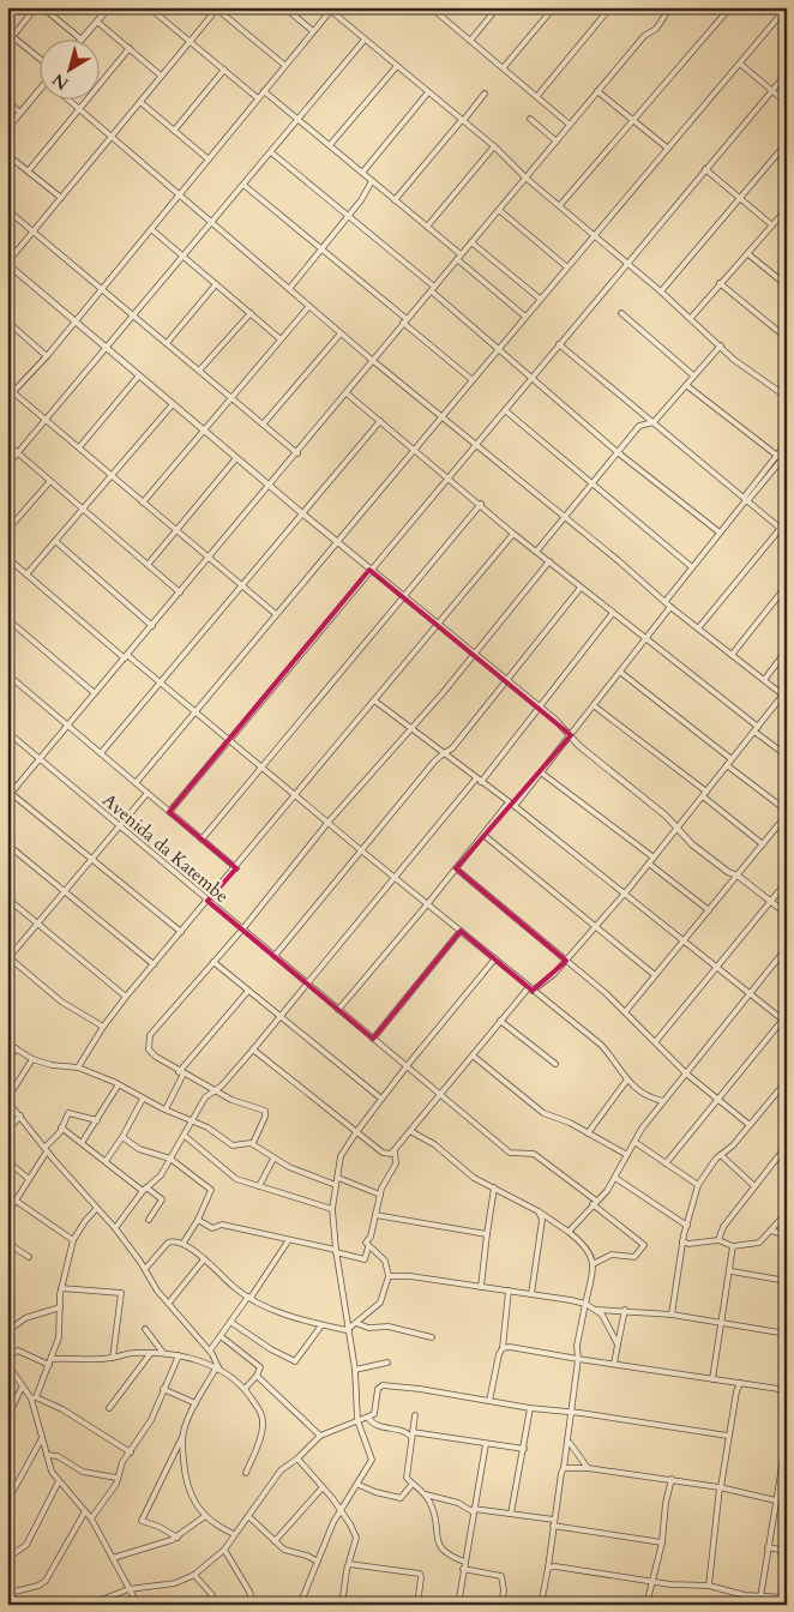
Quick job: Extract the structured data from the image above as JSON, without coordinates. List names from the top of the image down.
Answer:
{
  "streets": {
    "street": ["Avenida da Katembe"]
  },
  "north": "bottom left"
}
